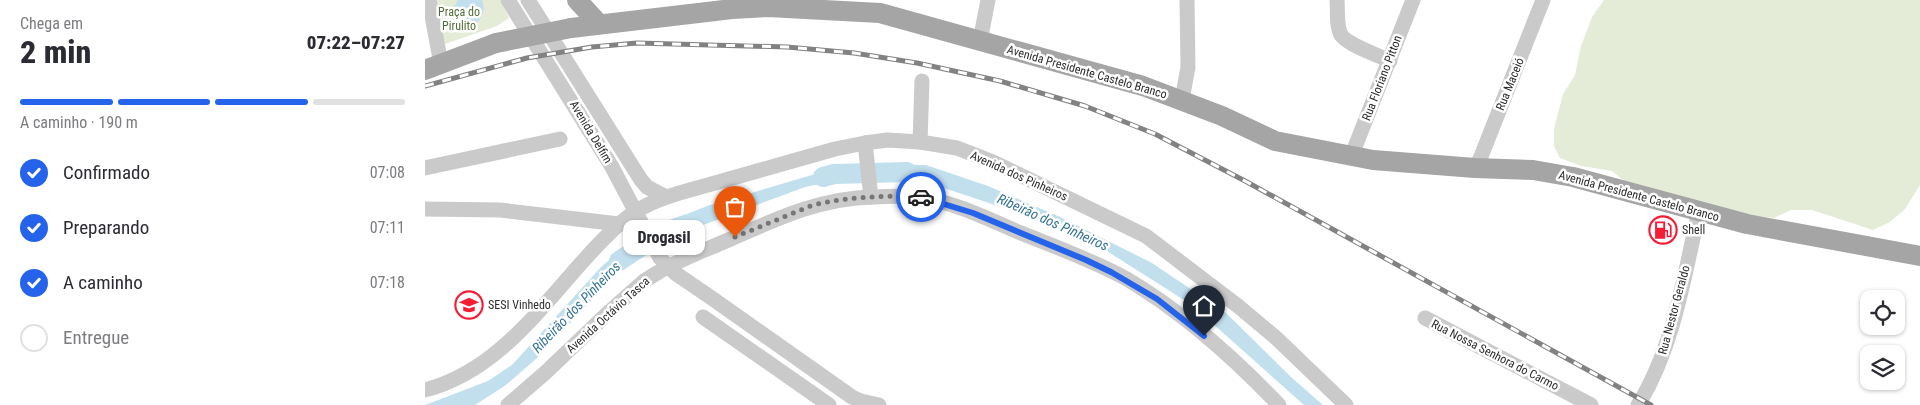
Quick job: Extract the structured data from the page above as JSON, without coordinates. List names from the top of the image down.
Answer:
{
  "streets": {
    "main road": ["Avenida Presidente Castelo Branco"],
    "street": [
      "Rua Floriano Pitton",
      "Rua Maceió",
      "Avenida Delfim",
      "Avenida dos Pinheiros",
      "Rua Nestor Geraldo",
      "Avenida Octávio Tasca",
      "Rua Nossa Senhora do Carmo"
    ]
  },
  "crossings": [
    ["Avenida Presidente Castelo Branco", "Rua Floriano Pitton"],
    ["Avenida Presidente Castelo Branco", "Rua Maceió"],
    ["Avenida Presidente Castelo Branco", "Rua Nestor Geraldo"],
    ["Avenida Delfim", "Avenida dos Pinheiros"],
    ["Avenida Delfim", "Avenida Octávio Tasca"]
  ],
  "water": ["Ribeirão dos Pinheiros"],
  "parks": ["Praça do Pirulito"],
  "places": {
    "fuel station": ["Shell"],
    "other": ["Drogasil"],
    "school or university": ["SESI Vinhedo"]
  },
  "page": {
    "heading": ["2 min", "Chega em", "07:22–07:27"],
    "bar": "A caminho · 190 m",
    "list": [
      ["Confirmado", "07:08"],
      ["Preparando", "07:11"],
      ["A caminho", "07:18"],
      "Entregue"
    ],
    "bubble": "Drogasil"
  }
}
